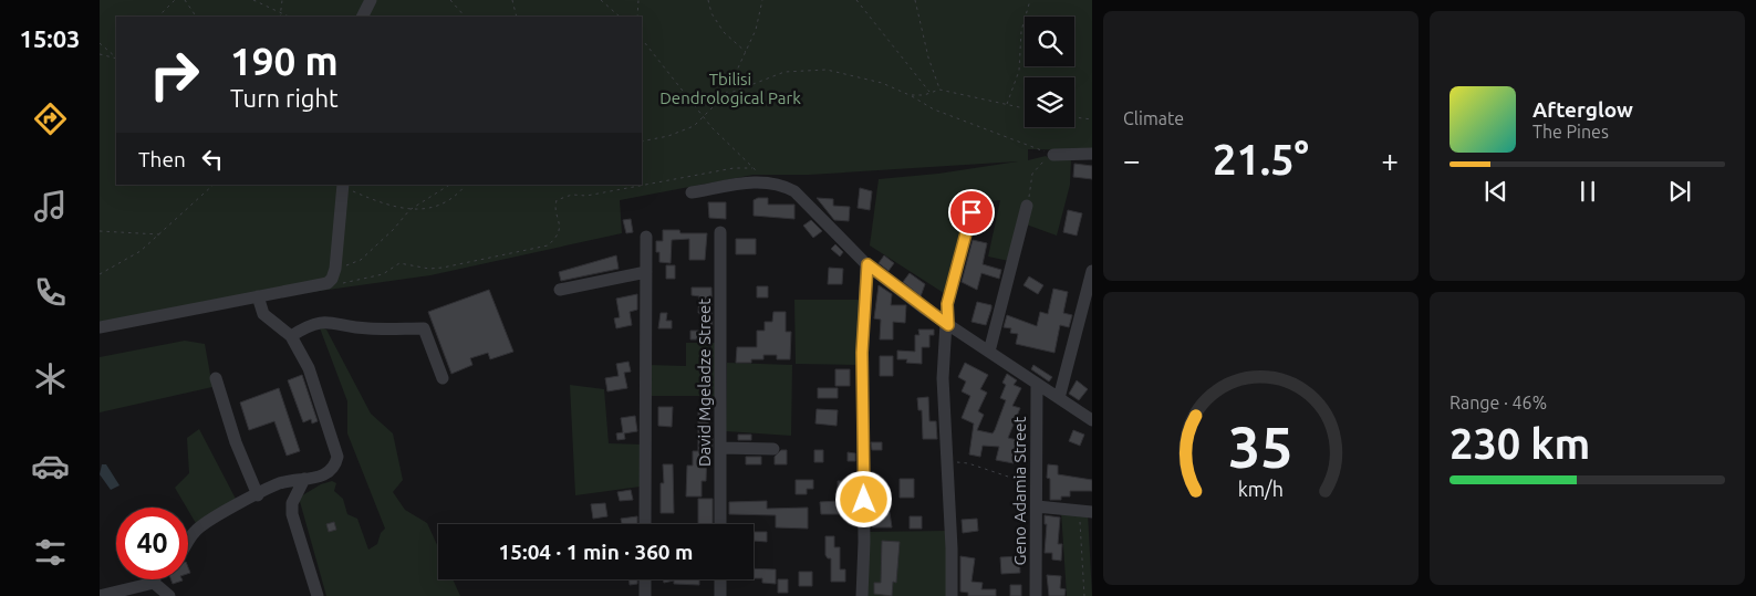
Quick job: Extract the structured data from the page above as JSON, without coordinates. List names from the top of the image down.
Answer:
{
  "streets": {
    "street": ["David Mgeladze Street", "Geno Adamia Street"]
  },
  "parks": ["Tbilisi Dendrological Park"],
  "page": {
    "tabs": "15:03",
    "tile": [
      "Climate",
      ["Range · 46%", "230 km"]
    ],
    "turn": ["190 m", "Turn right"],
    "song": ["Afterglow", "The Pines"],
    "then": "Then",
    "heat": ["−", "21.5°", "+"],
    "limit": "40",
    "trip": "15:04 · 1 min · 360 m",
    "gauge": ["35", "km/h"]
  }
}
